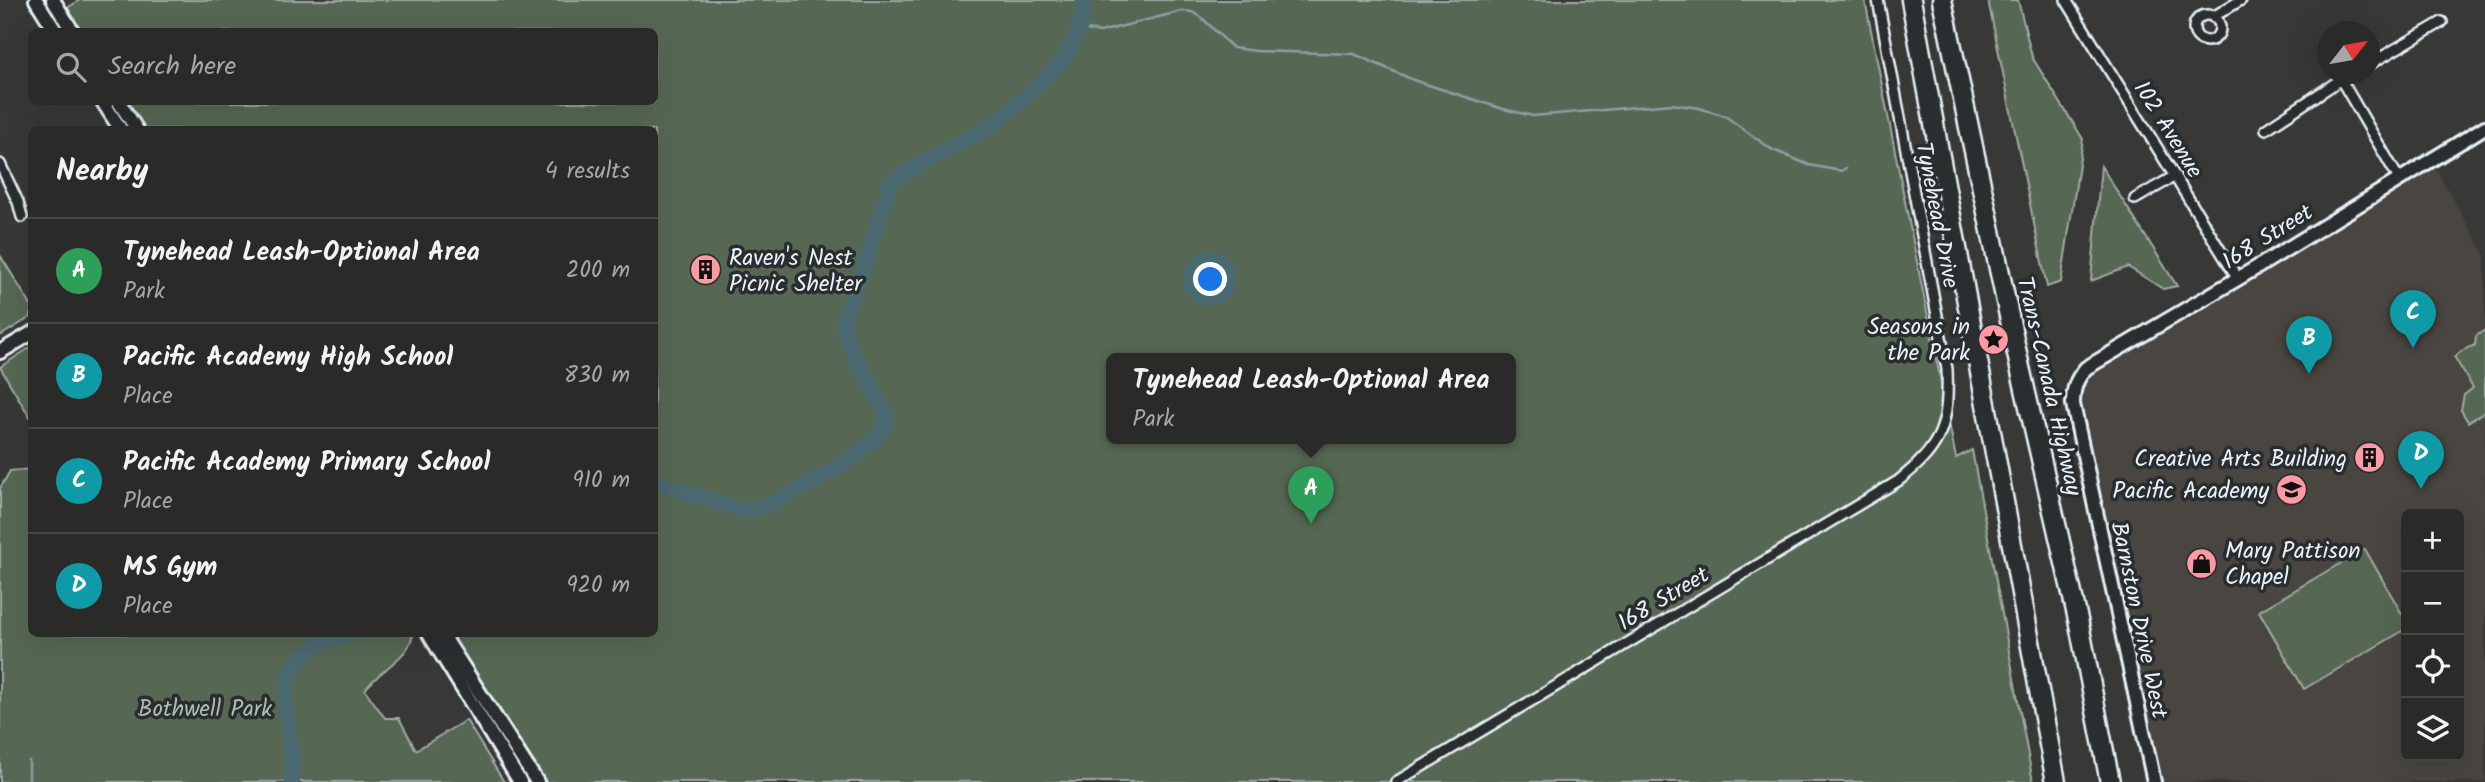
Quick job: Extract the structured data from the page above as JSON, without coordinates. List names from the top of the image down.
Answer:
{
  "streets": {
    "highway": ["Trans-Canada Highway"],
    "street": [
      "102 Avenue",
      "Tynehead Drive",
      "168 Street",
      "Barnston Drive West"
    ]
  },
  "crossings": [
    ["102 Avenue", "168 Street"],
    ["Tynehead Drive", "168 Street"],
    ["168 Street", "Barnston Drive West"]
  ],
  "parks": ["Bothwell Park"],
  "places": {
    "building": ["Raven's Nest Picnic Shelter", "Creative Arts Building"],
    "place": ["Seasons in the Park"],
    "school or university": ["Pacific Academy"],
    "shop": ["Mary Pattison Chapel"]
  },
  "north": "top right",
  "page": {
    "search": "Search here",
    "heading": ["Nearby", "4 results"],
    "list": [
      {
        "mark": "A",
        "name": "Tynehead Leash-Optional Area",
        "note": "Park",
        "value": "200 m"
      },
      {
        "mark": "B",
        "name": "Pacific Academy High School",
        "note": "Place",
        "value": "830 m"
      },
      {
        "mark": "C",
        "name": "Pacific Academy Primary School",
        "note": "Place",
        "value": "910 m"
      },
      {
        "mark": "D",
        "name": "MS Gym",
        "note": "Place",
        "value": "920 m"
      }
    ],
    "pins": [
      "C",
      "B",
      "D",
      "A"
    ],
    "popup": ["Tynehead Leash-Optional Area", "Park"],
    "map_buttons": ["+", "−"]
  }
}
